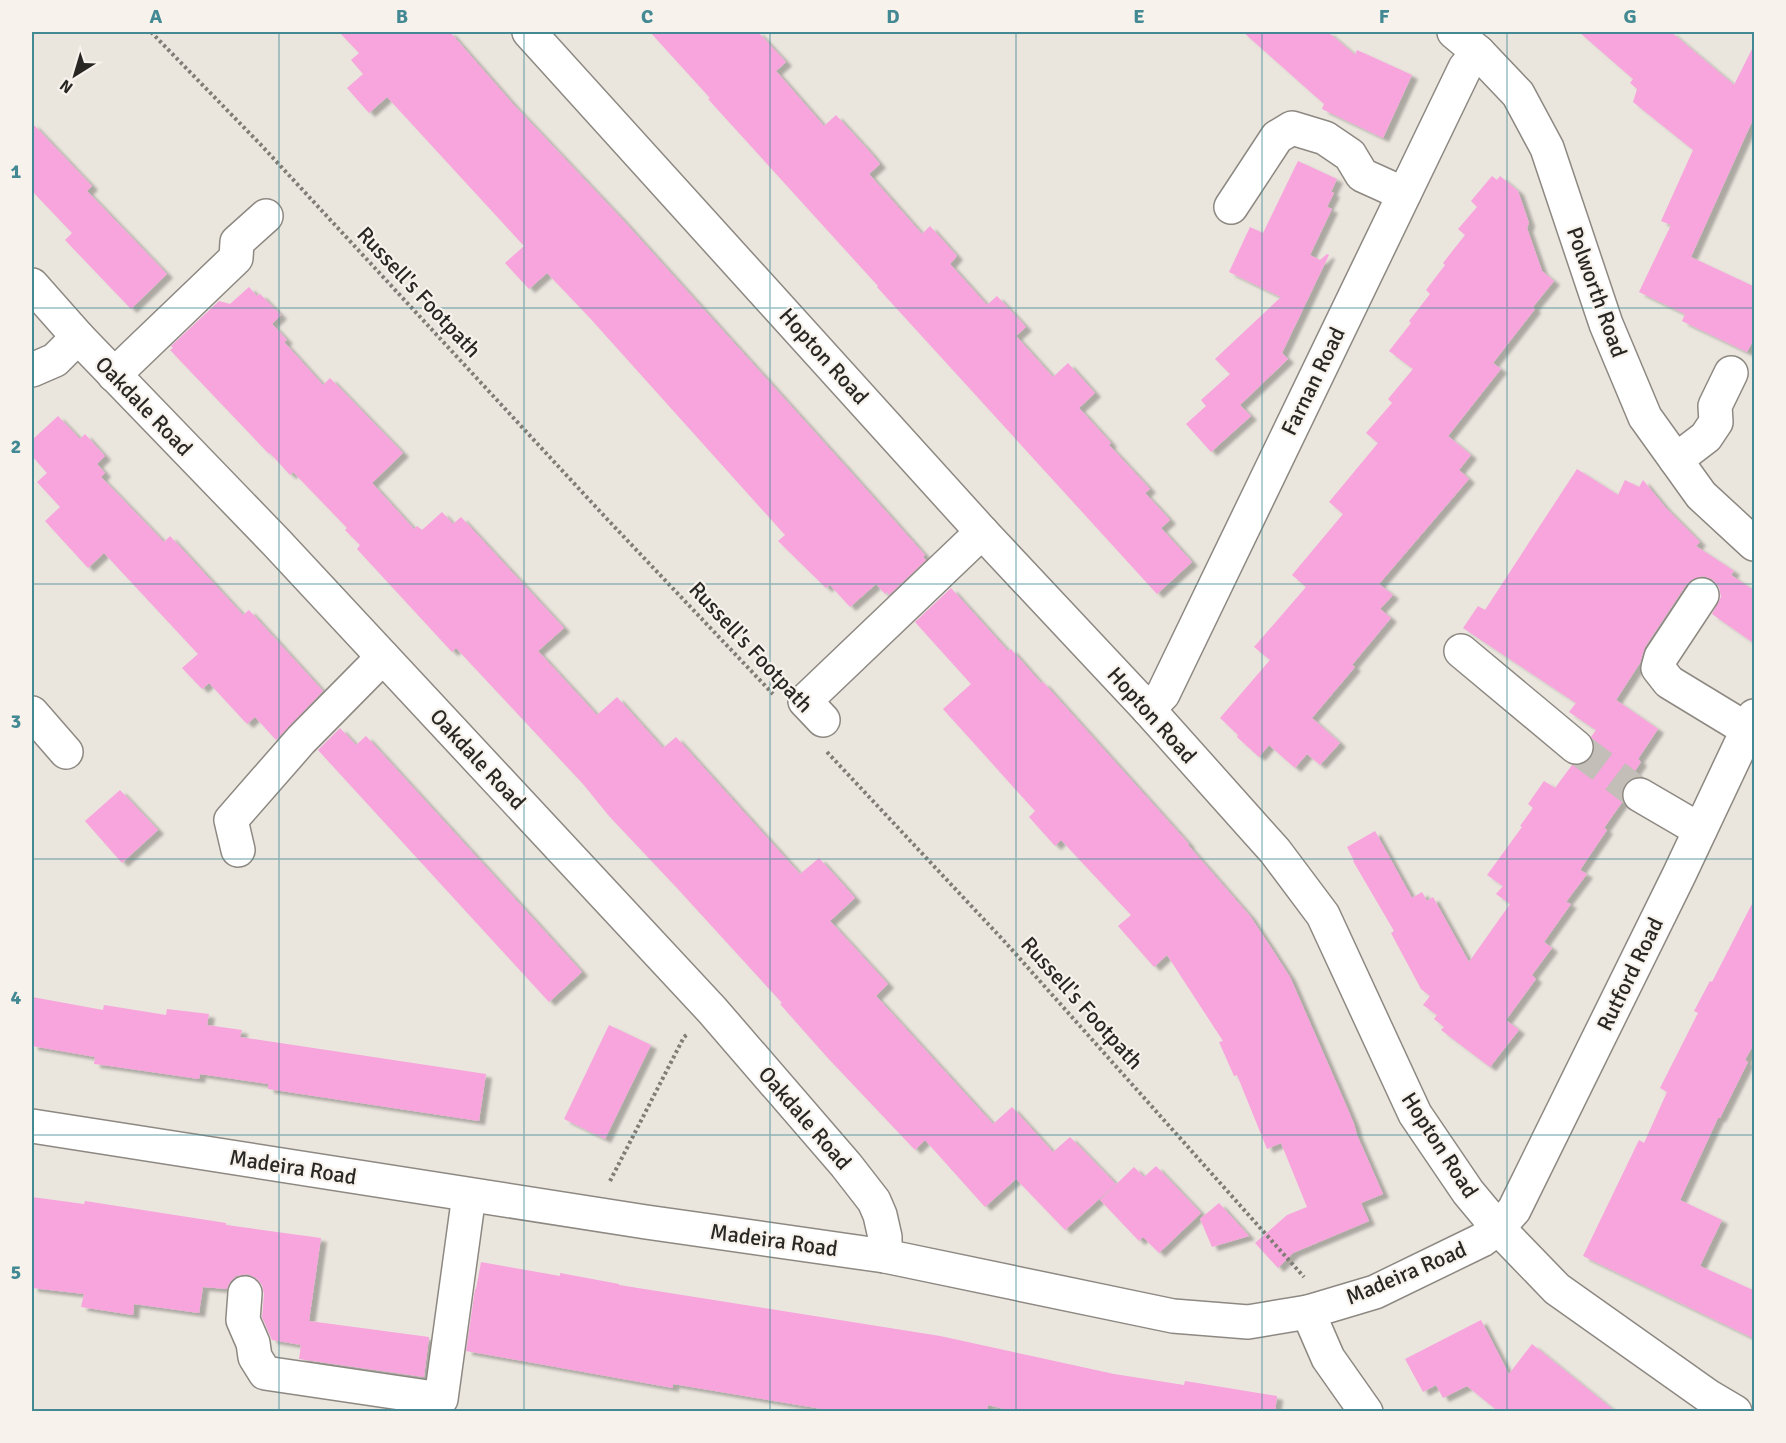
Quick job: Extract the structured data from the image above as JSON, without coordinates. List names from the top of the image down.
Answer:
{
  "streets": {
    "street": [
      "Polworth Road",
      "Hopton Road",
      "Farnan Road",
      "Oakdale Road",
      "Rutford Road",
      "Madeira Road"
    ],
    "path": ["Russell's Footpath"]
  },
  "crossings": [
    ["Polworth Road", "Farnan Road"],
    ["Hopton Road", "Farnan Road"],
    ["Hopton Road", "Rutford Road"],
    ["Hopton Road", "Madeira Road"],
    ["Oakdale Road", "Madeira Road"],
    ["Rutford Road", "Madeira Road"]
  ],
  "north": "bottom left",
  "grid": {
    "columns": [
      "A",
      "B",
      "C",
      "D",
      "E",
      "F",
      "G"
    ],
    "rows": [
      "1",
      "2",
      "3",
      "4",
      "5"
    ]
  }
}
